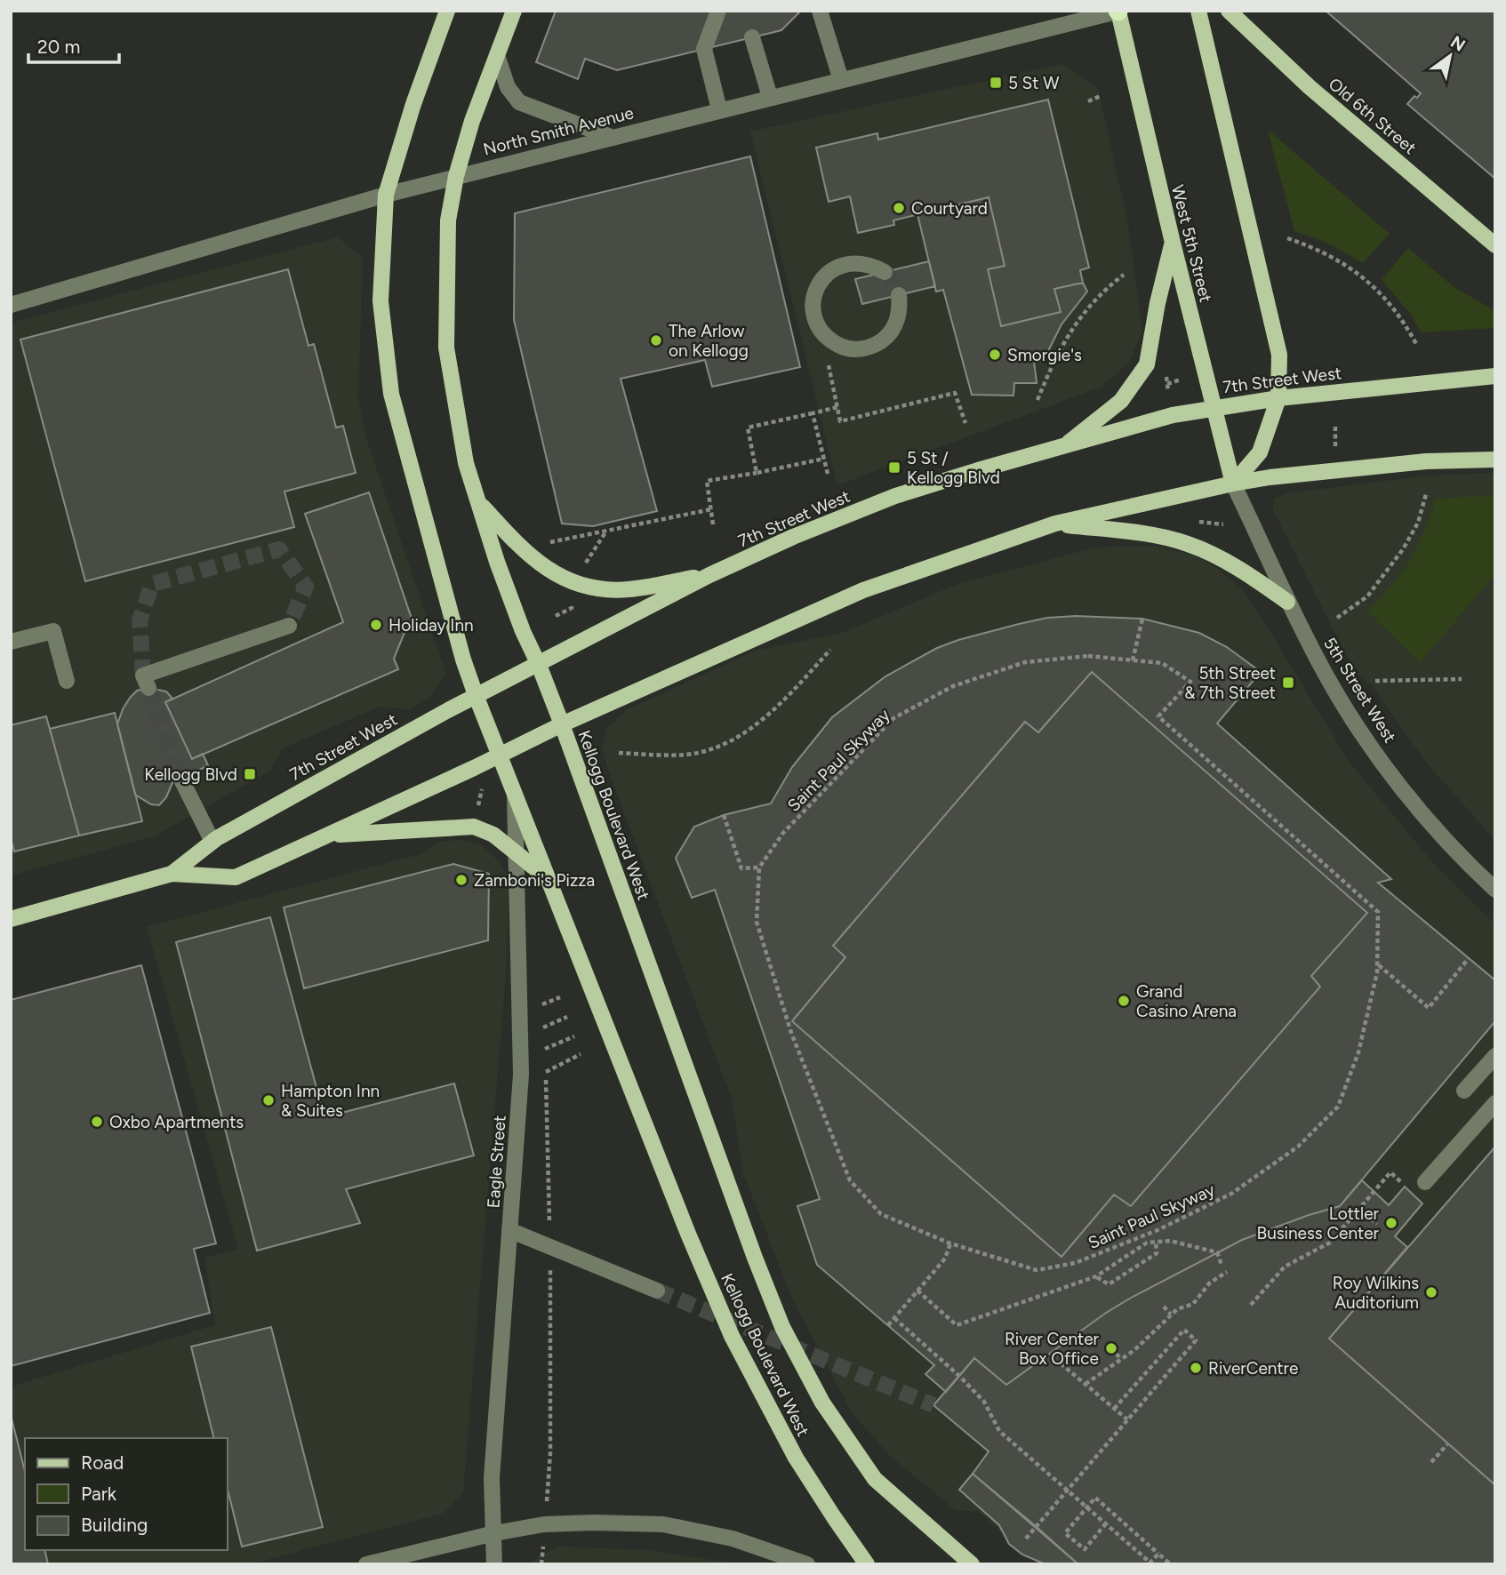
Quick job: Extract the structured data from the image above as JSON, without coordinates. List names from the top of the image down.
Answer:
{
  "streets": {
    "main road": [
      "Old 6th Street",
      "West 5th Street",
      "7th Street West",
      "Kellogg Boulevard West"
    ],
    "street": ["North Smith Avenue", "5th Street West", "Eagle Street"],
    "path": ["Saint Paul Skyway"]
  },
  "crossings": [
    ["North Smith Avenue", "West 5th Street"],
    ["North Smith Avenue", "Kellogg Boulevard West"],
    ["West 5th Street", "7th Street West"],
    ["West 5th Street", "5th Street West"],
    ["7th Street West", "5th Street West"],
    ["7th Street West", "Kellogg Boulevard West"],
    ["Kellogg Boulevard West", "Eagle Street"]
  ],
  "places": {
    "transit": [
      "5 St W",
      "5 St / Kellogg Blvd",
      "5th Street & 7th Street",
      "Kellogg Blvd"
    ],
    "other": [
      "Courtyard",
      "The Arlow on Kellogg",
      "Smorgie's",
      "Holiday Inn",
      "Zamboni's Pizza",
      "Grand Casino Arena",
      "Hampton Inn & Suites",
      "Oxbo Apartments",
      "Lottler Business Center",
      "Roy Wilkins Auditorium",
      "River Center Box Office",
      "RiverCentre"
    ]
  },
  "legend": ["Road", "Park", "Building"],
  "scale_bar": "20 m",
  "north": "top right"
}
